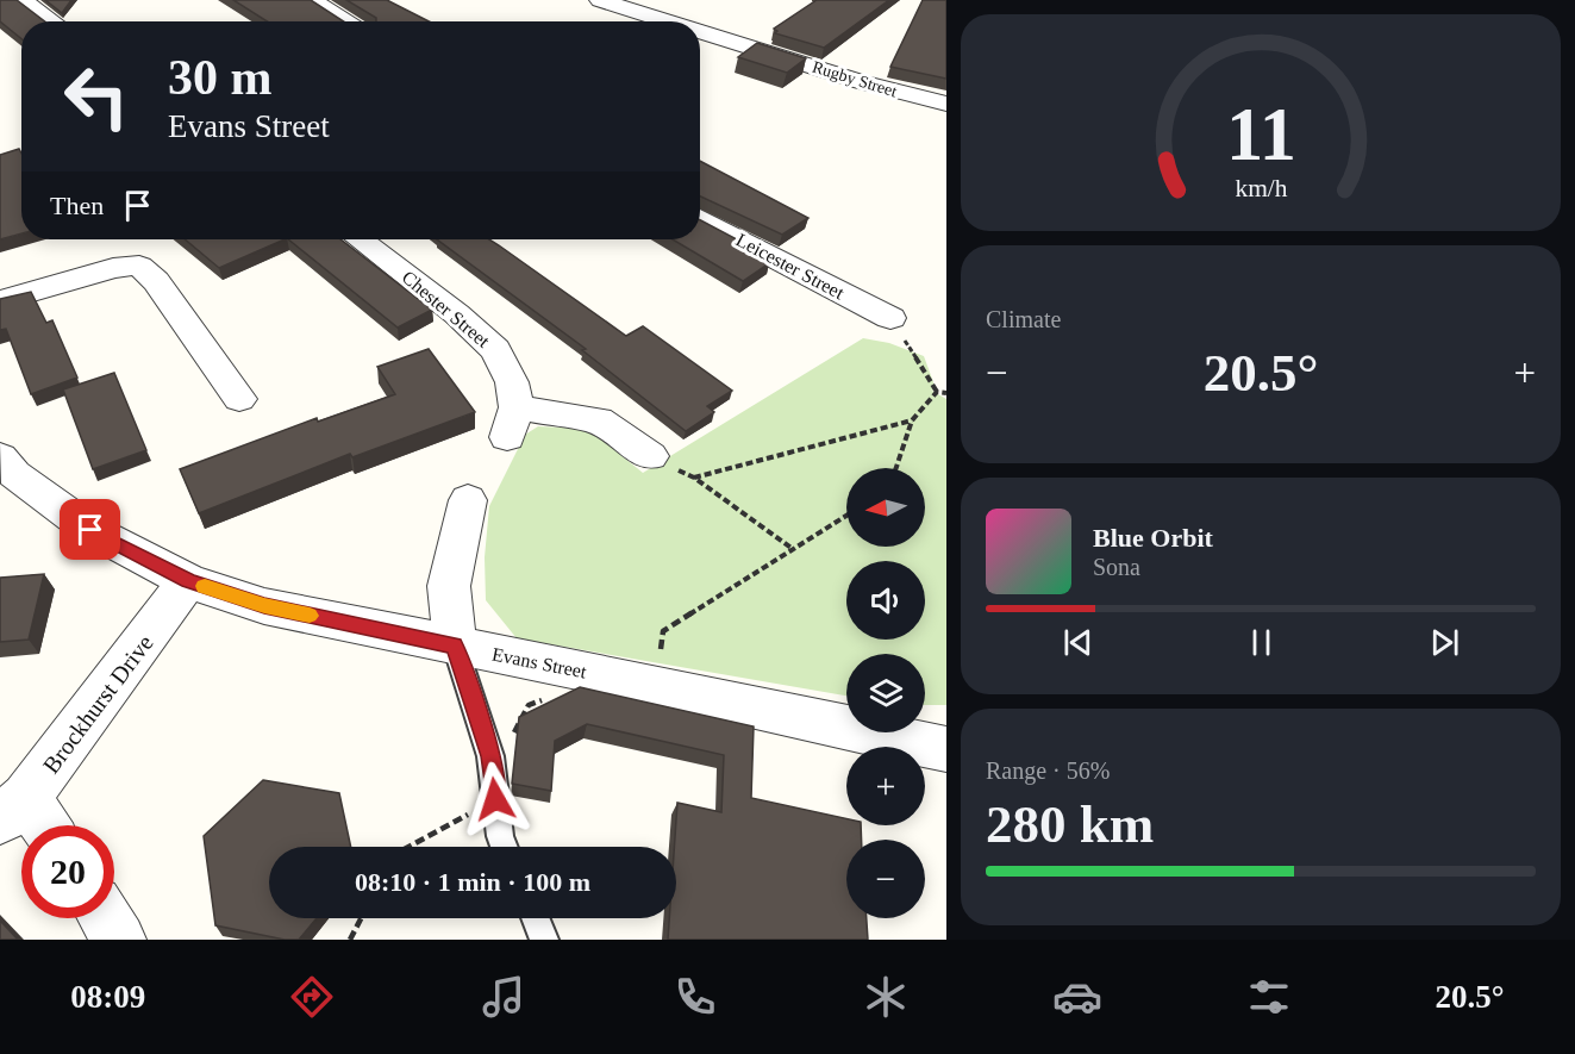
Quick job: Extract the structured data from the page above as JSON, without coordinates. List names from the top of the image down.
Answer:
{
  "streets": {
    "street": [
      "Rugby Street",
      "Leicester Street",
      "Chester Street",
      "Evans Street",
      "Brockhurst Drive"
    ]
  },
  "crossings": [
    ["Evans Street", "Brockhurst Drive"]
  ],
  "north": "left",
  "page": {
    "turn": ["30 m", "Evans Street"],
    "then": "Then",
    "tile": [
      "Climate",
      ["Range · 56%", "280 km"]
    ],
    "heat": ["−", "20.5°", "+"],
    "map_buttons": ["+", "−"],
    "song": ["Blue Orbit", "Sona"],
    "limit": "20",
    "trip": "08:10 · 1 min · 100 m",
    "tabs": ["08:09", "20.5°"],
    "gauge": ["11", "km/h"]
  }
}
